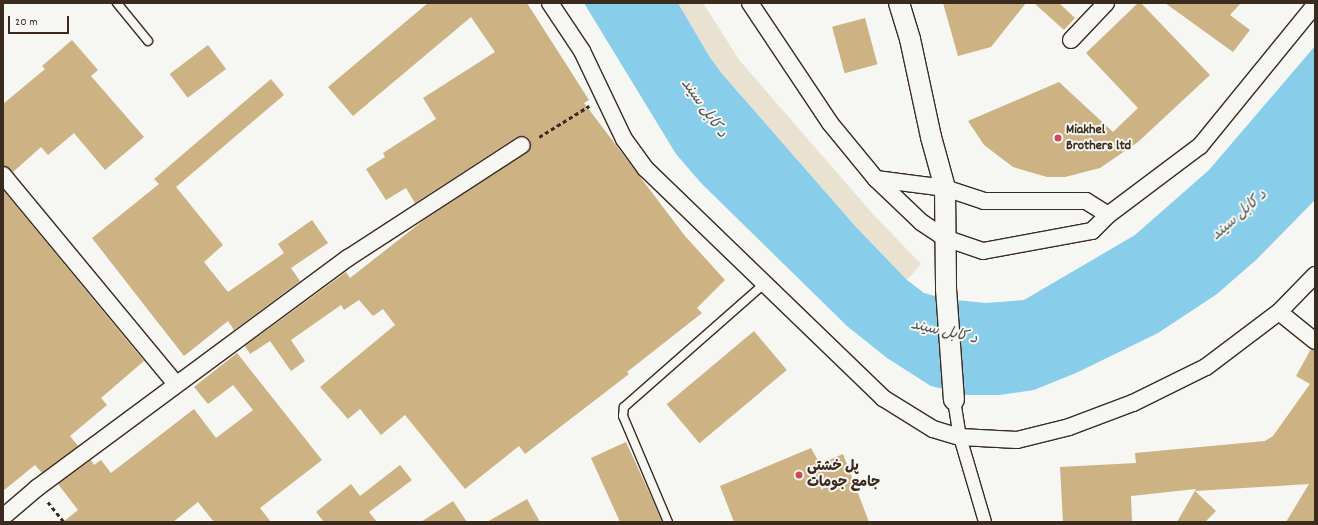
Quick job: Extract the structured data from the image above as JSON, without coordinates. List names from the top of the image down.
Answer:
{
  "water": ["د کابل سيند"],
  "places": ["Miakhel Brothers ltd", "پل خشتی جامع جومات"],
  "scale_bar": "20 m"
}
